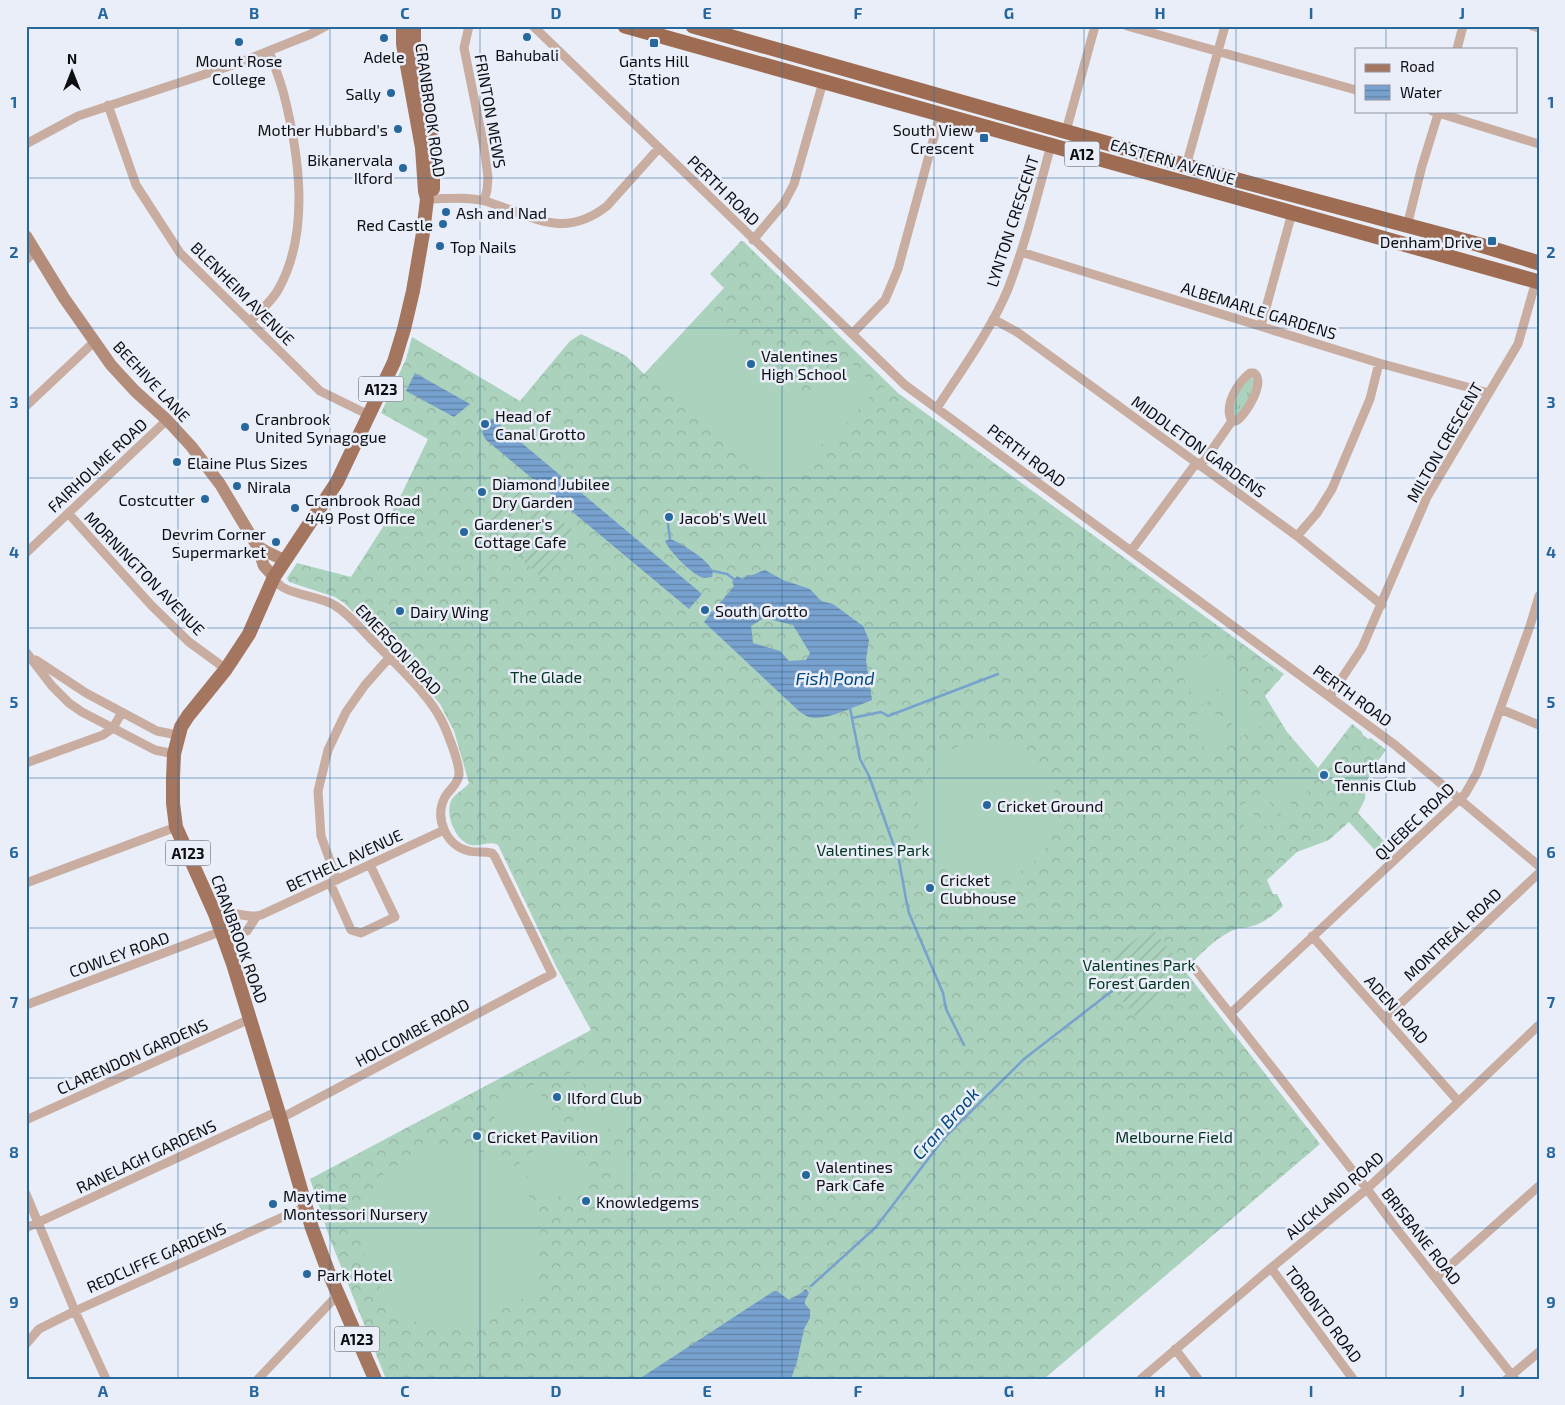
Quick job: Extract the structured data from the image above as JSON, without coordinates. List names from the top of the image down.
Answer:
{
  "streets": {
    "highway": ["A12", "EASTERN AVENUE"],
    "main road": ["CRANBROOK ROAD", "BEEHIVE LANE", "A123"],
    "street": [
      "FRINTON MEWS",
      "PERTH ROAD",
      "LYNTON CRESCENT",
      "BLENHEIM AVENUE",
      "ALBEMARLE GARDENS",
      "MILTON CRESCENT",
      "MIDDLETON GARDENS",
      "FAIRHOLME ROAD",
      "MORNINGTON AVENUE",
      "EMERSON ROAD",
      "QUEBEC ROAD",
      "BETHELL AVENUE",
      "MONTREAL ROAD",
      "COWLEY ROAD",
      "ADEN ROAD",
      "HOLCOMBE ROAD",
      "CLARENDON GARDENS",
      "RANELAGH GARDENS",
      "AUCKLAND ROAD",
      "BRISBANE ROAD",
      "REDCLIFFE GARDENS",
      "TORONTO ROAD"
    ]
  },
  "crossings": [
    ["CRANBROOK ROAD", "BLENHEIM AVENUE"],
    ["CRANBROOK ROAD", "BEEHIVE LANE"],
    ["CRANBROOK ROAD", "MORNINGTON AVENUE"],
    ["CRANBROOK ROAD", "EMERSON ROAD"],
    ["CRANBROOK ROAD", "COWLEY ROAD"],
    ["CRANBROOK ROAD", "HOLCOMBE ROAD"],
    ["CRANBROOK ROAD", "CLARENDON GARDENS"],
    ["CRANBROOK ROAD", "RANELAGH GARDENS"],
    ["CRANBROOK ROAD", "REDCLIFFE GARDENS"],
    ["EASTERN AVENUE", "LYNTON CRESCENT"],
    ["EASTERN AVENUE", "MILTON CRESCENT"],
    ["PERTH ROAD", "LYNTON CRESCENT"],
    ["PERTH ROAD", "MILTON CRESCENT"],
    ["PERTH ROAD", "QUEBEC ROAD"],
    ["LYNTON CRESCENT", "ALBEMARLE GARDENS"],
    ["LYNTON CRESCENT", "MIDDLETON GARDENS"],
    ["ALBEMARLE GARDENS", "MILTON CRESCENT"],
    ["BEEHIVE LANE", "FAIRHOLME ROAD"],
    ["BEEHIVE LANE", "EMERSON ROAD"],
    ["MILTON CRESCENT", "MIDDLETON GARDENS"],
    ["FAIRHOLME ROAD", "MORNINGTON AVENUE"],
    ["EMERSON ROAD", "BETHELL AVENUE"],
    ["EMERSON ROAD", "HOLCOMBE ROAD"],
    ["QUEBEC ROAD", "ADEN ROAD"],
    ["QUEBEC ROAD", "BRISBANE ROAD"],
    ["BETHELL AVENUE", "HOLCOMBE ROAD"],
    ["MONTREAL ROAD", "ADEN ROAD"],
    ["ADEN ROAD", "AUCKLAND ROAD"],
    ["HOLCOMBE ROAD", "RANELAGH GARDENS"],
    ["AUCKLAND ROAD", "BRISBANE ROAD"],
    ["AUCKLAND ROAD", "TORONTO ROAD"]
  ],
  "water": ["Fish Pond", "Cran Brook"],
  "parks": [
    "The Glade",
    "Valentines Park",
    "Valentines Park Forest Garden",
    "Melbourne Field"
  ],
  "places": {
    "other": [
      "Bahubali",
      "Adele",
      "Mount Rose College",
      "Sally",
      "Mother Hubbard's",
      "Bikanervala Ilford",
      "Ash and Nad",
      "Red Castle",
      "Top Nails",
      "Valentines High School",
      "Head of Canal Grotto",
      "Cranbrook United Synagogue",
      "Elaine Plus Sizes",
      "Nirala",
      "Diamond Jubilee Dry Garden",
      "Costcutter",
      "Cranbrook Road 449 Post Office",
      "Jacob's Well",
      "Gardener's Cottage Cafe",
      "Devrim Corner Supermarket",
      "South Grotto",
      "Dairy Wing",
      "Courtland Tennis Club",
      "Cricket Ground",
      "Cricket Clubhouse",
      "Ilford Club",
      "Cricket Pavilion",
      "Valentines Park Cafe",
      "Knowledgems",
      "Maytime Montessori Nursery",
      "Park Hotel"
    ],
    "transit": ["Gants Hill Station", "South View Crescent", "Denham Drive"]
  },
  "legend": ["Road", "Water"],
  "north": "top",
  "grid": {
    "columns": [
      "A",
      "B",
      "C",
      "D",
      "E",
      "F",
      "G",
      "H",
      "I",
      "J"
    ],
    "rows": [
      "1",
      "2",
      "3",
      "4",
      "5",
      "6",
      "7",
      "8",
      "9"
    ]
  }
}
